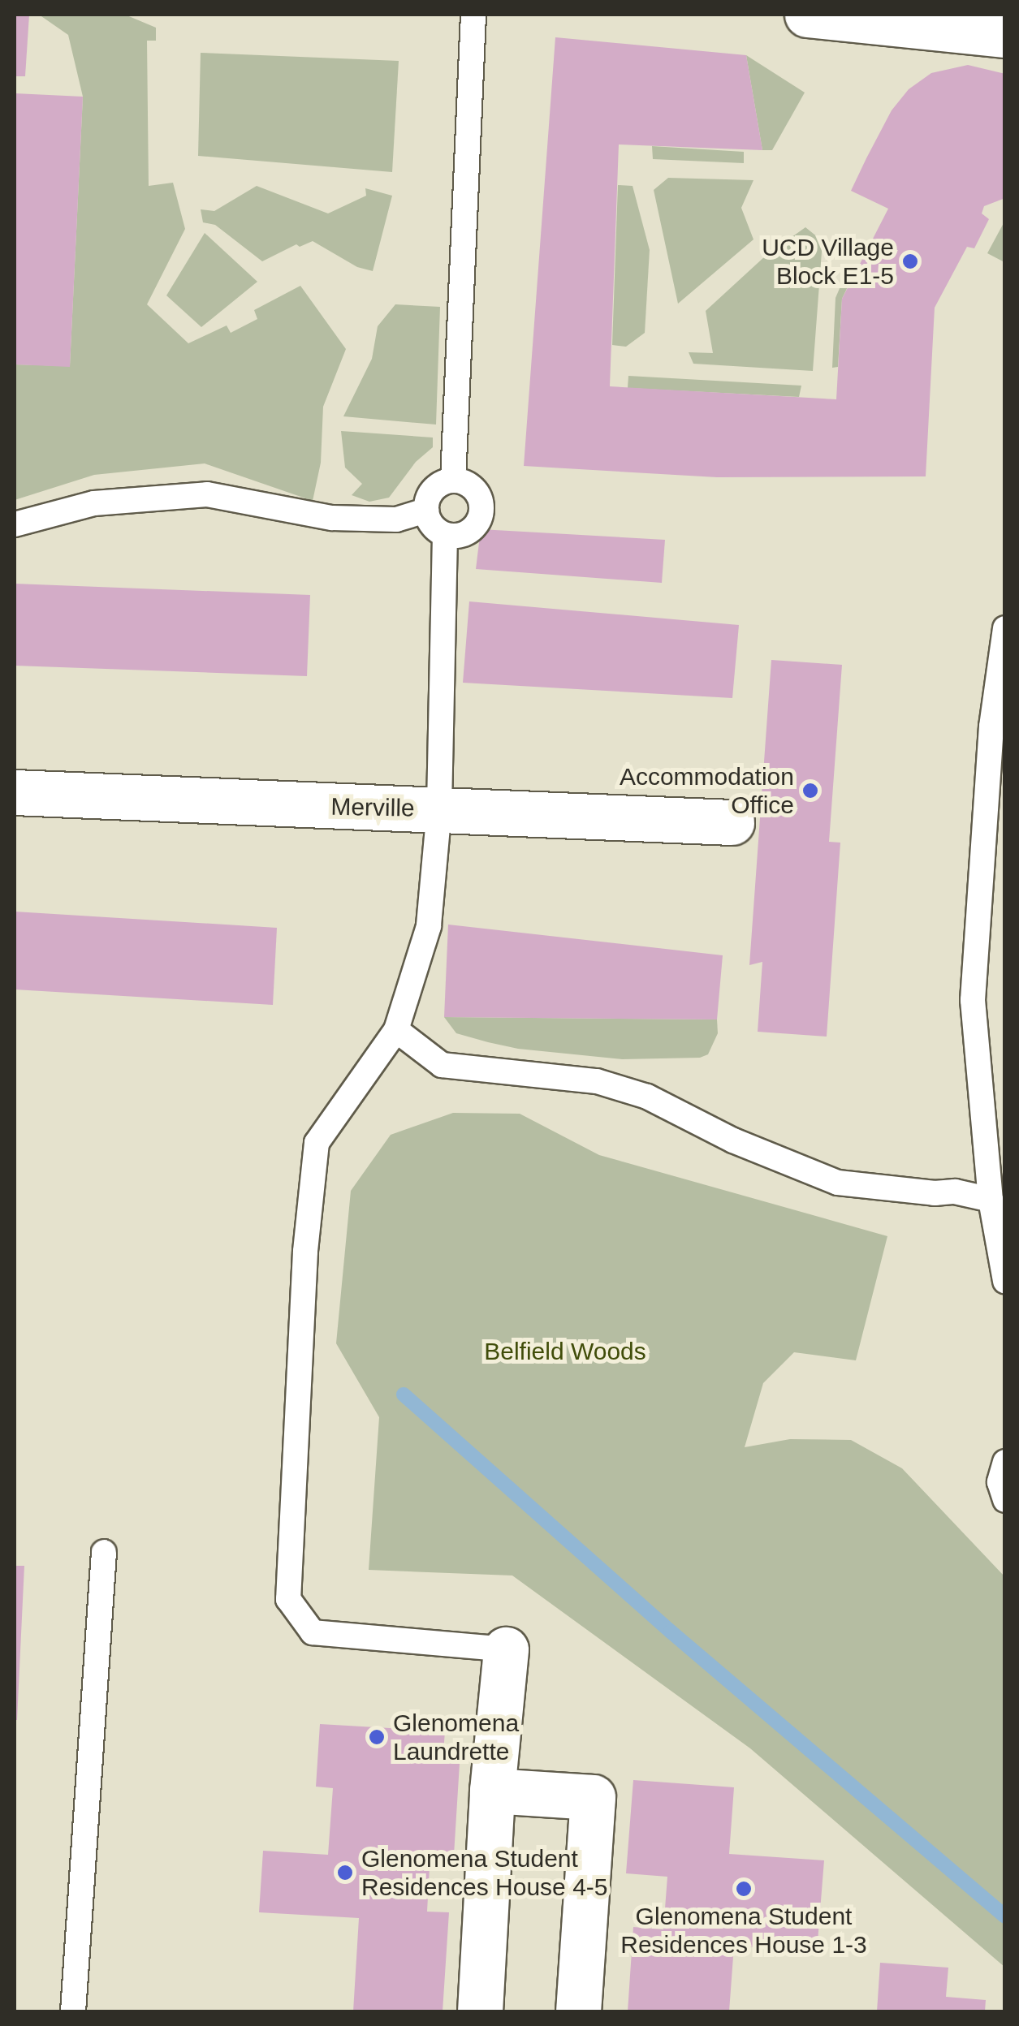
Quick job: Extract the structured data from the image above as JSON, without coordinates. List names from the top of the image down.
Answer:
{
  "streets": {
    "street": ["Merville"]
  },
  "parks": ["Belfield Woods"],
  "places": [
    "UCD Village Block E1-5",
    "Accommodation Office",
    "Glenomena Laundrette",
    "Glenomena Student Residences House 4-5",
    "Glenomena Student Residences House 1-3"
  ]
}
